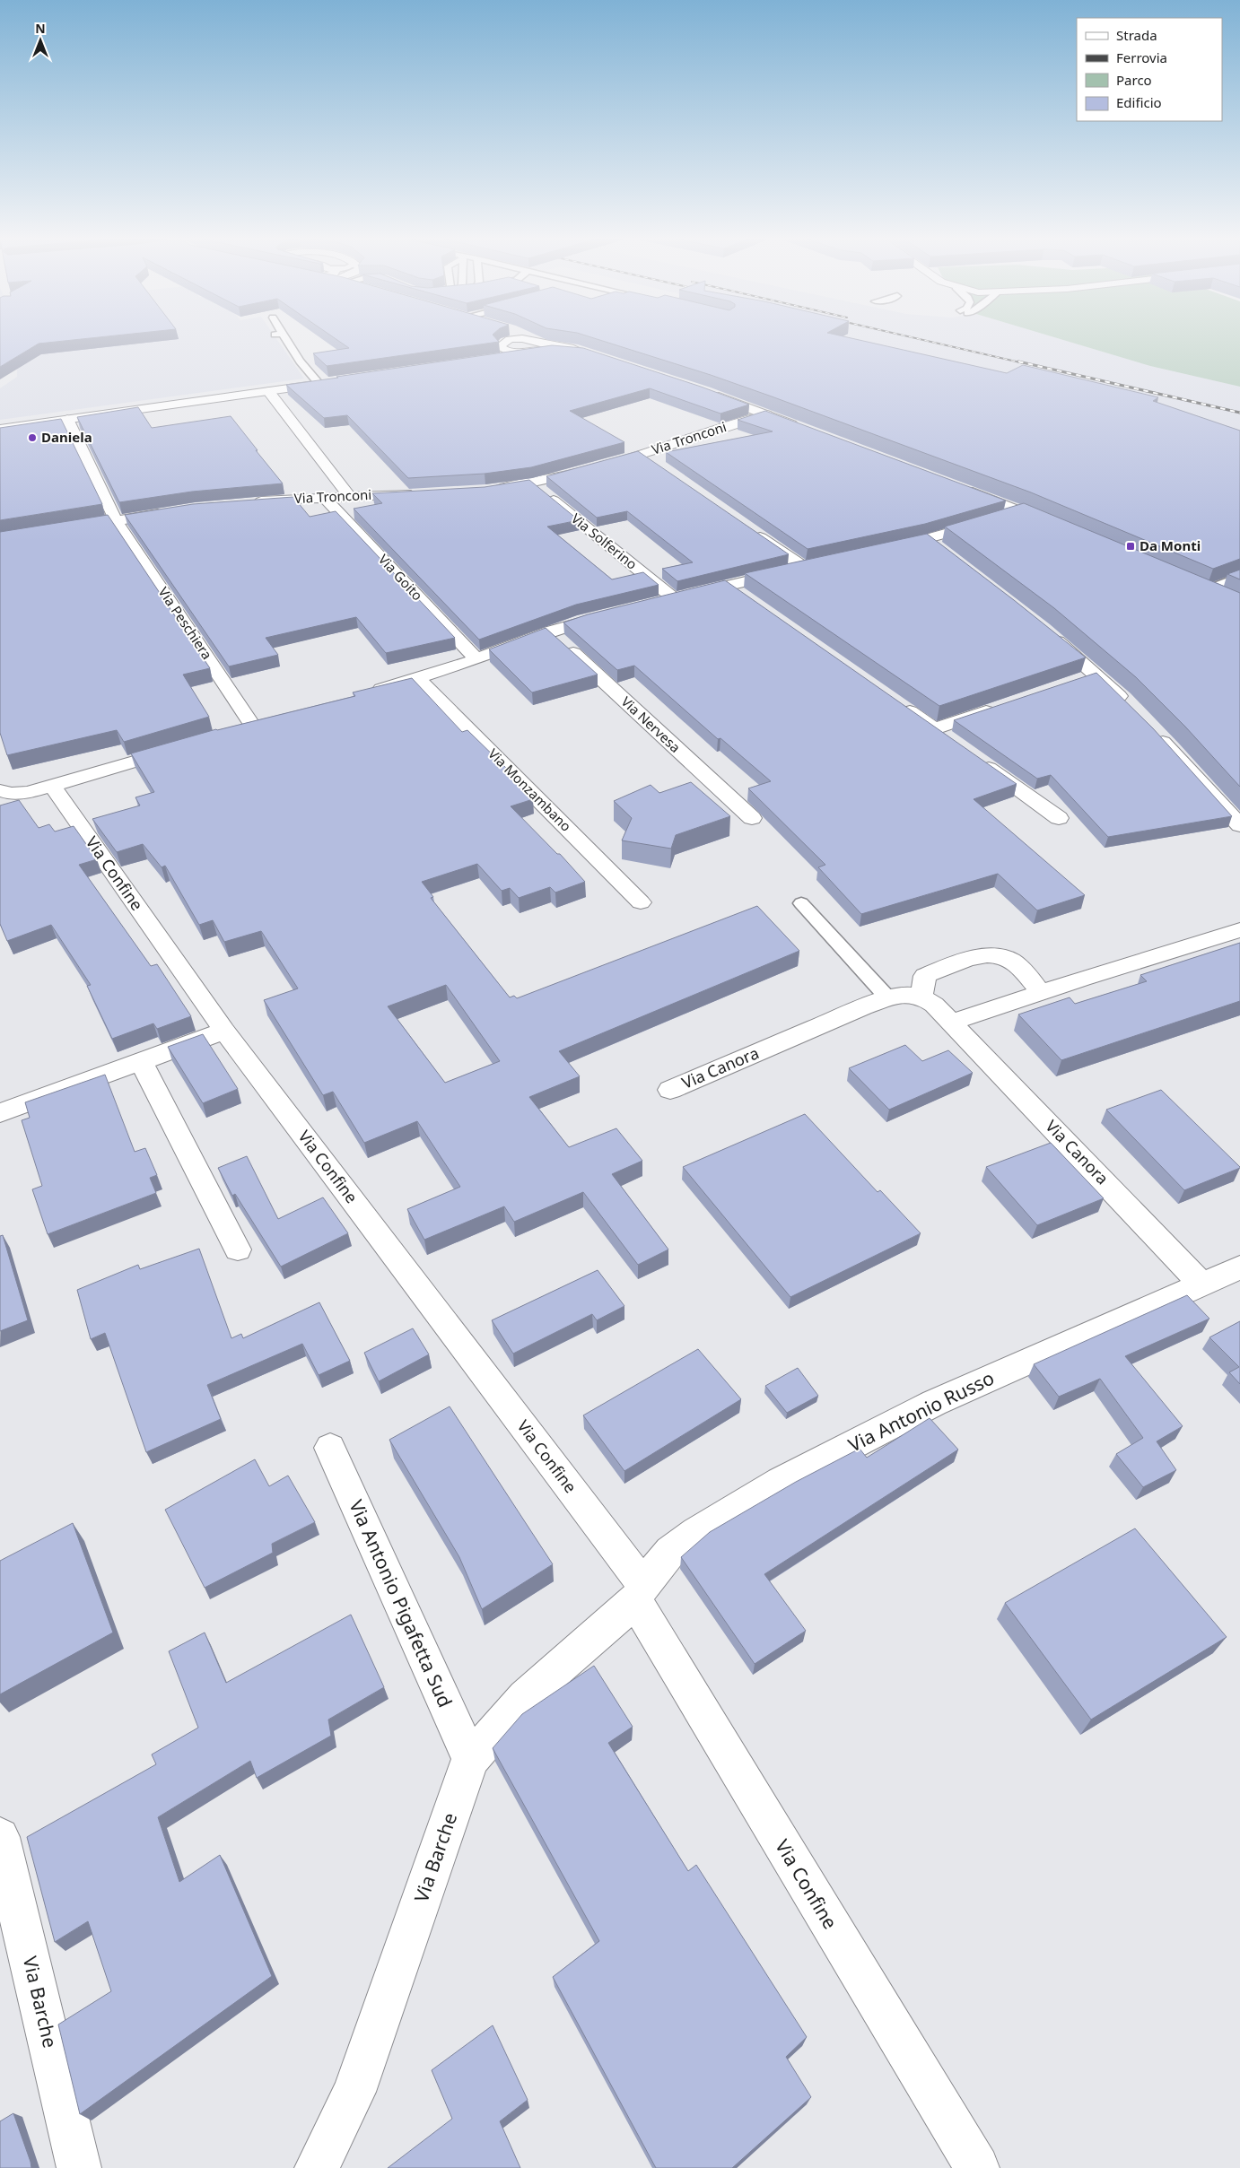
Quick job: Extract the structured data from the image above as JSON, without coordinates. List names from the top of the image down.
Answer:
{
  "streets": {
    "street": [
      "Via Tronconi",
      "Via Solferino",
      "Via Goito",
      "Via Peschiera",
      "Via Nervesa",
      "Via Monzambano",
      "Via Confine",
      "Via Canora",
      "Via Antonio Russo",
      "Via Antonio Pigafetta Sud",
      "Via Barche"
    ]
  },
  "crossings": [
    ["Via Tronconi", "Via Solferino"],
    ["Via Tronconi", "Via Goito"],
    ["Via Confine", "Via Antonio Russo"],
    ["Via Confine", "Via Barche"],
    ["Via Canora", "Via Antonio Russo"],
    ["Via Antonio Russo", "Via Barche"],
    ["Via Antonio Pigafetta Sud", "Via Barche"]
  ],
  "places": {
    "other": ["Daniela"],
    "transit": ["Da Monti"]
  },
  "legend": [
    "Strada",
    "Ferrovia",
    "Parco",
    "Edificio"
  ],
  "north": "top"
}
